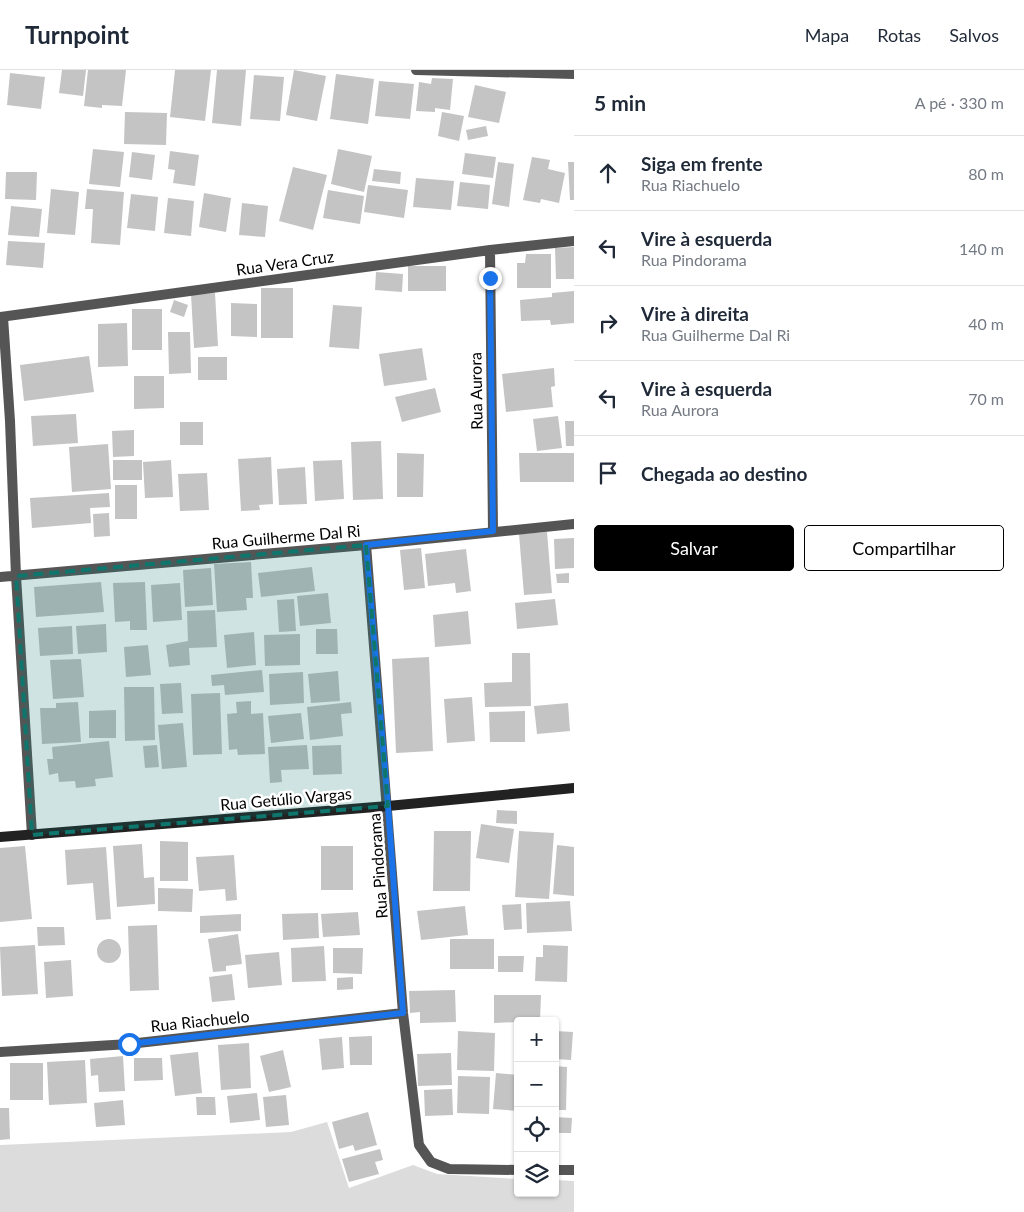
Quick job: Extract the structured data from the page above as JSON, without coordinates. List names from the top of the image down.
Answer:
{
  "streets": {
    "street": [
      "Rua Vera Cruz",
      "Rua Aurora",
      "Rua Guilherme Dal Ri",
      "Rua Getúlio Vargas",
      "Rua Pindorama",
      "Rua Riachuelo"
    ]
  },
  "crossings": [
    ["Rua Vera Cruz", "Rua Aurora"],
    ["Rua Aurora", "Rua Guilherme Dal Ri"],
    ["Rua Guilherme Dal Ri", "Rua Pindorama"],
    ["Rua Getúlio Vargas", "Rua Pindorama"],
    ["Rua Pindorama", "Rua Riachuelo"]
  ],
  "page": {
    "header": "Turnpoint",
    "nav": ["Mapa", "Rotas", "Salvos"],
    "heading": ["5 min", "A pé · 330 m"],
    "list": [
      ["Siga em frente", "Rua Riachuelo", "80 m"],
      ["Vire à esquerda", "Rua Pindorama", "140 m"],
      ["Vire à direita", "Rua Guilherme Dal Ri", "40 m"],
      ["Vire à esquerda", "Rua Aurora", "70 m"],
      "Chegada ao destino"
    ],
    "buttons": ["Salvar", "Compartilhar"],
    "map_buttons": ["+", "−"]
  }
}
